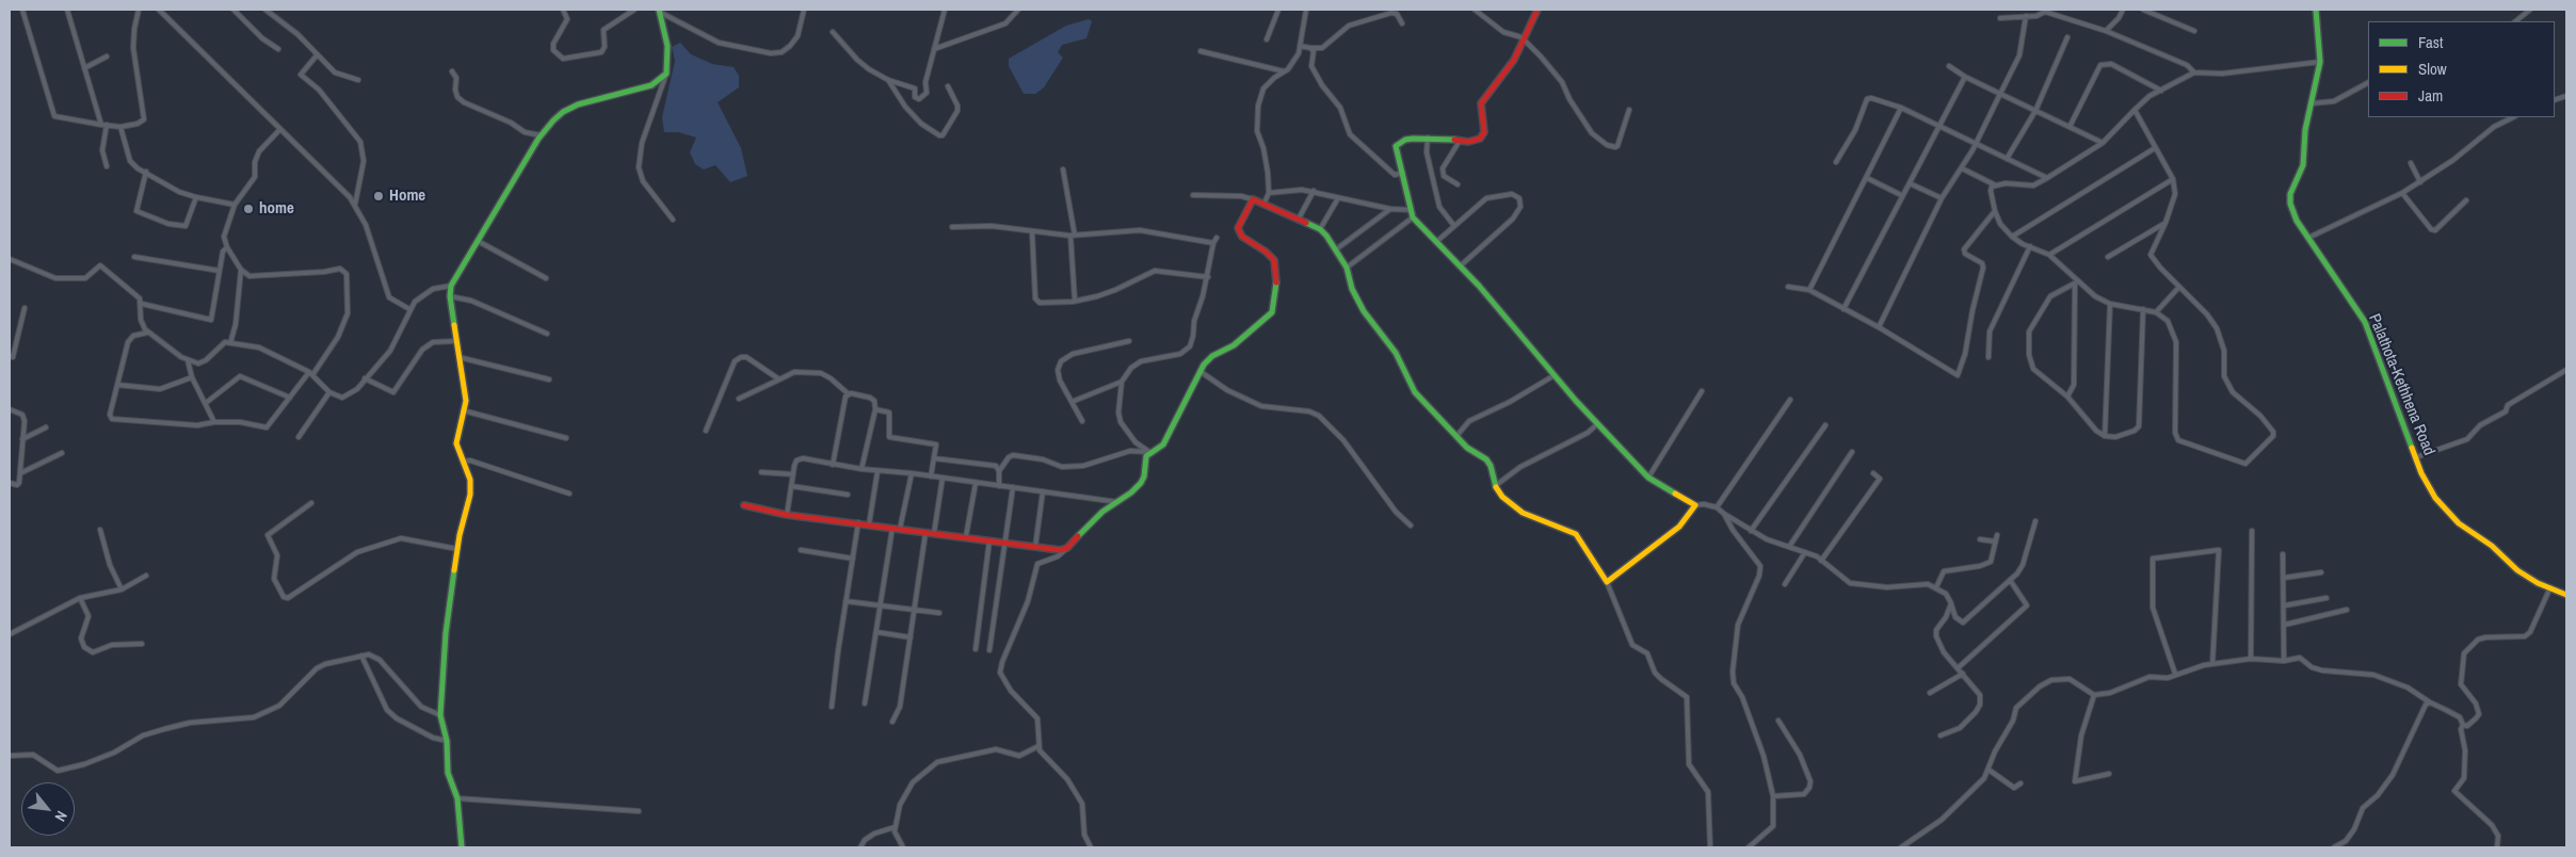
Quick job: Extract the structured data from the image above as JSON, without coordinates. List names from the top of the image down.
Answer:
{
  "streets": {
    "street": ["Palathota-Kethhena Road"]
  },
  "places": ["Home", "home"],
  "legend": ["Fast", "Slow", "Jam"],
  "north": "bottom right"
}
